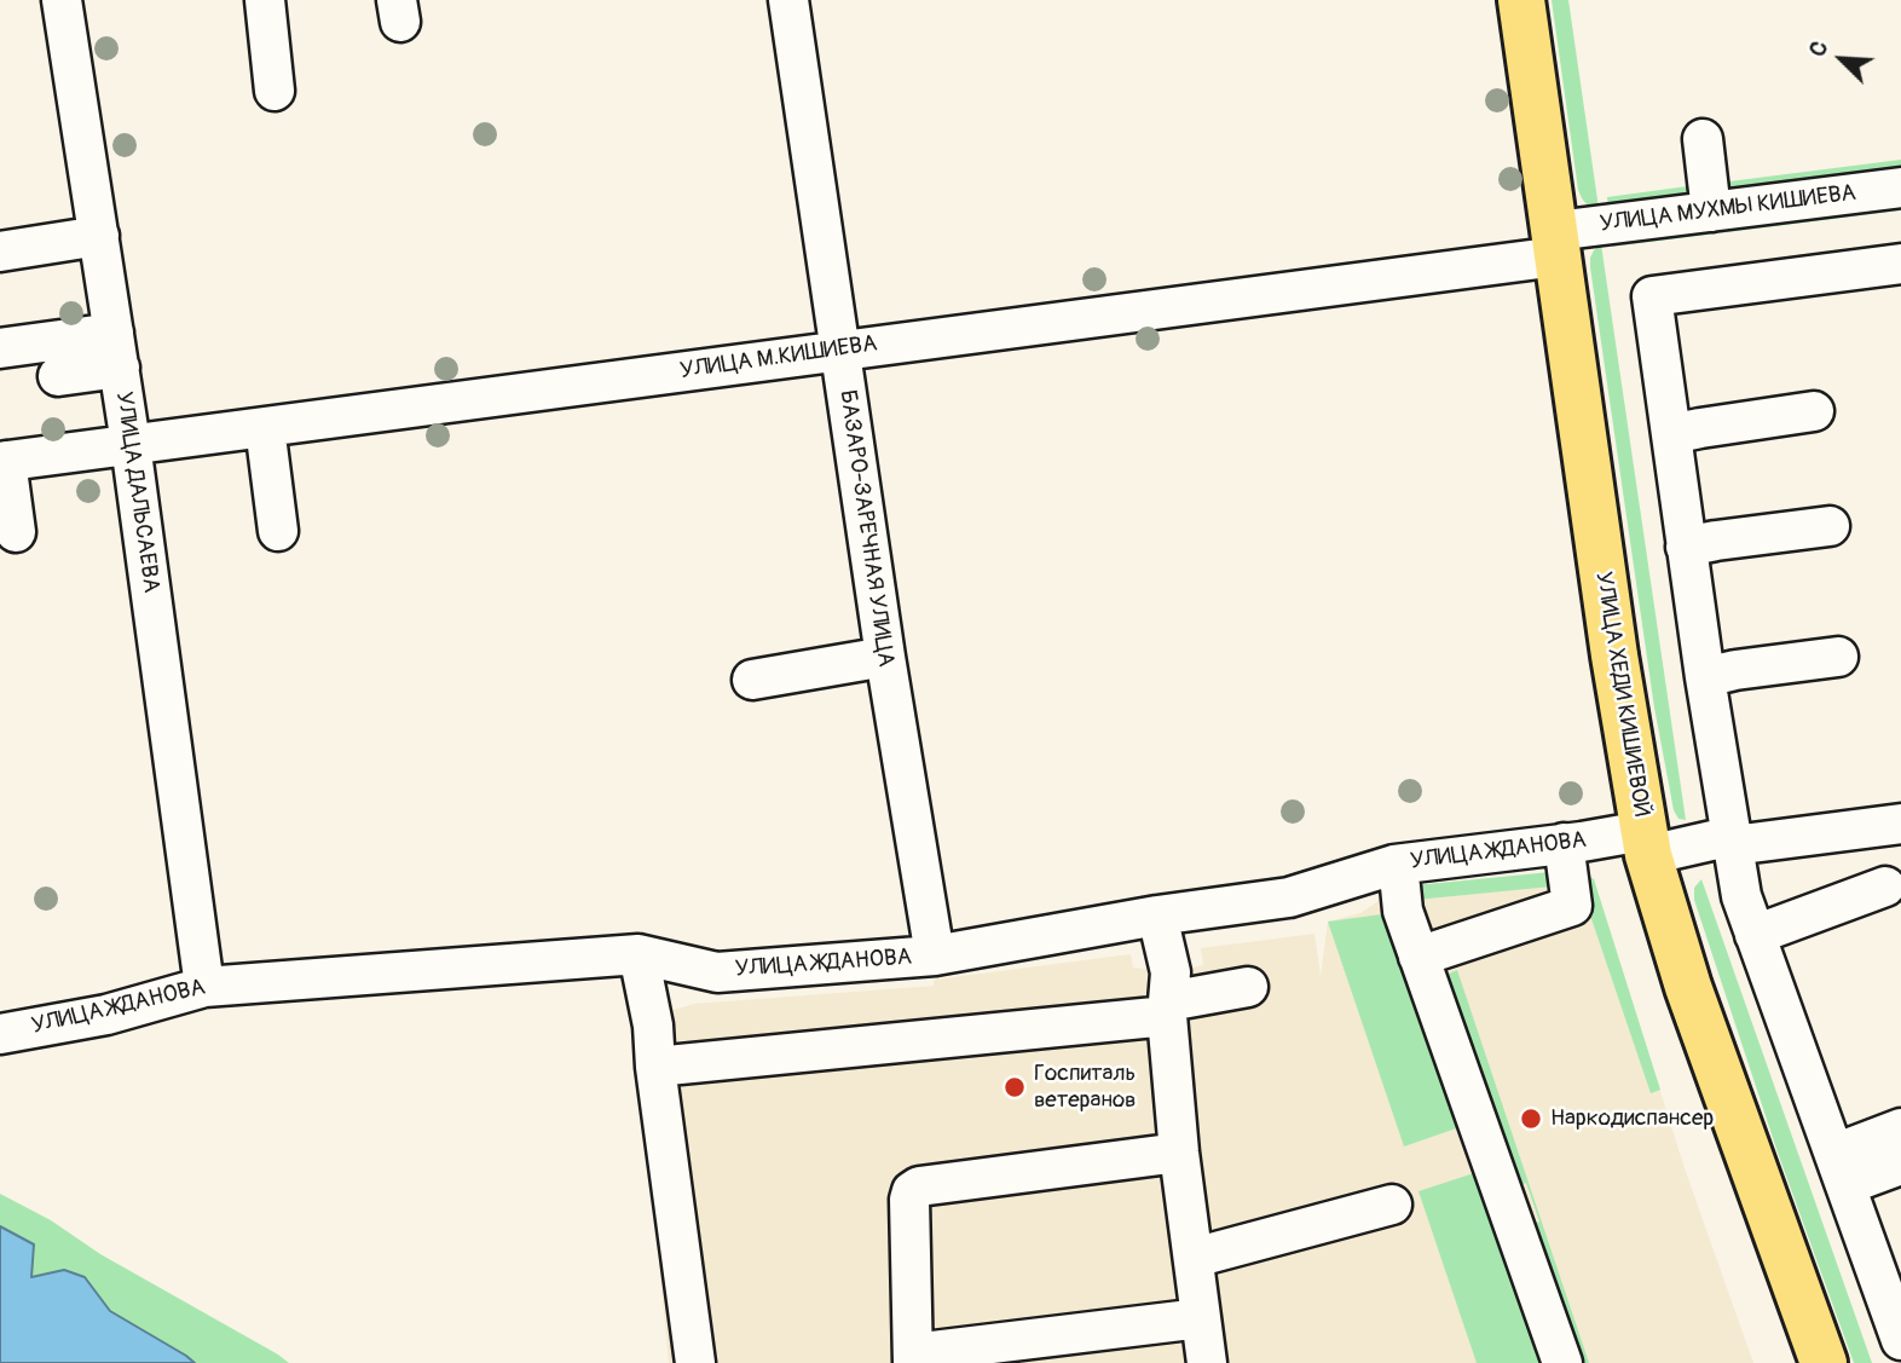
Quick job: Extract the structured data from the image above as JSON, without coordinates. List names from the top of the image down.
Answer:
{
  "streets": {
    "main road": ["УЛИЦА ХЕДИ КИШИЕВОЙ"],
    "street": [
      "УЛИЦА МУХМЫ КИШИЕВА",
      "УЛИЦА М.КИШИЕВА",
      "УЛИЦА ДАЛЬСАЕВА",
      "БАЗАРО-ЗАРЕЧНАЯ УЛИЦА",
      "УЛИЦА ЖДАНОВА"
    ]
  },
  "crossings": [
    ["УЛИЦА МУХМЫ КИШИЕВА", "УЛИЦА М.КИШИЕВА"],
    ["УЛИЦА МУХМЫ КИШИЕВА", "УЛИЦА ХЕДИ КИШИЕВОЙ"],
    ["УЛИЦА М.КИШИЕВА", "УЛИЦА ДАЛЬСАЕВА"],
    ["УЛИЦА М.КИШИЕВА", "БАЗАРО-ЗАРЕЧНАЯ УЛИЦА"],
    ["УЛИЦА М.КИШИЕВА", "УЛИЦА ХЕДИ КИШИЕВОЙ"],
    ["УЛИЦА ДАЛЬСАЕВА", "УЛИЦА ЖДАНОВА"],
    ["БАЗАРО-ЗАРЕЧНАЯ УЛИЦА", "УЛИЦА ЖДАНОВА"],
    ["УЛИЦА ХЕДИ КИШИЕВОЙ", "УЛИЦА ЖДАНОВА"]
  ],
  "places": ["Госпиталь ветеранов", "Наркодиспансер"],
  "north": "top left"
}
